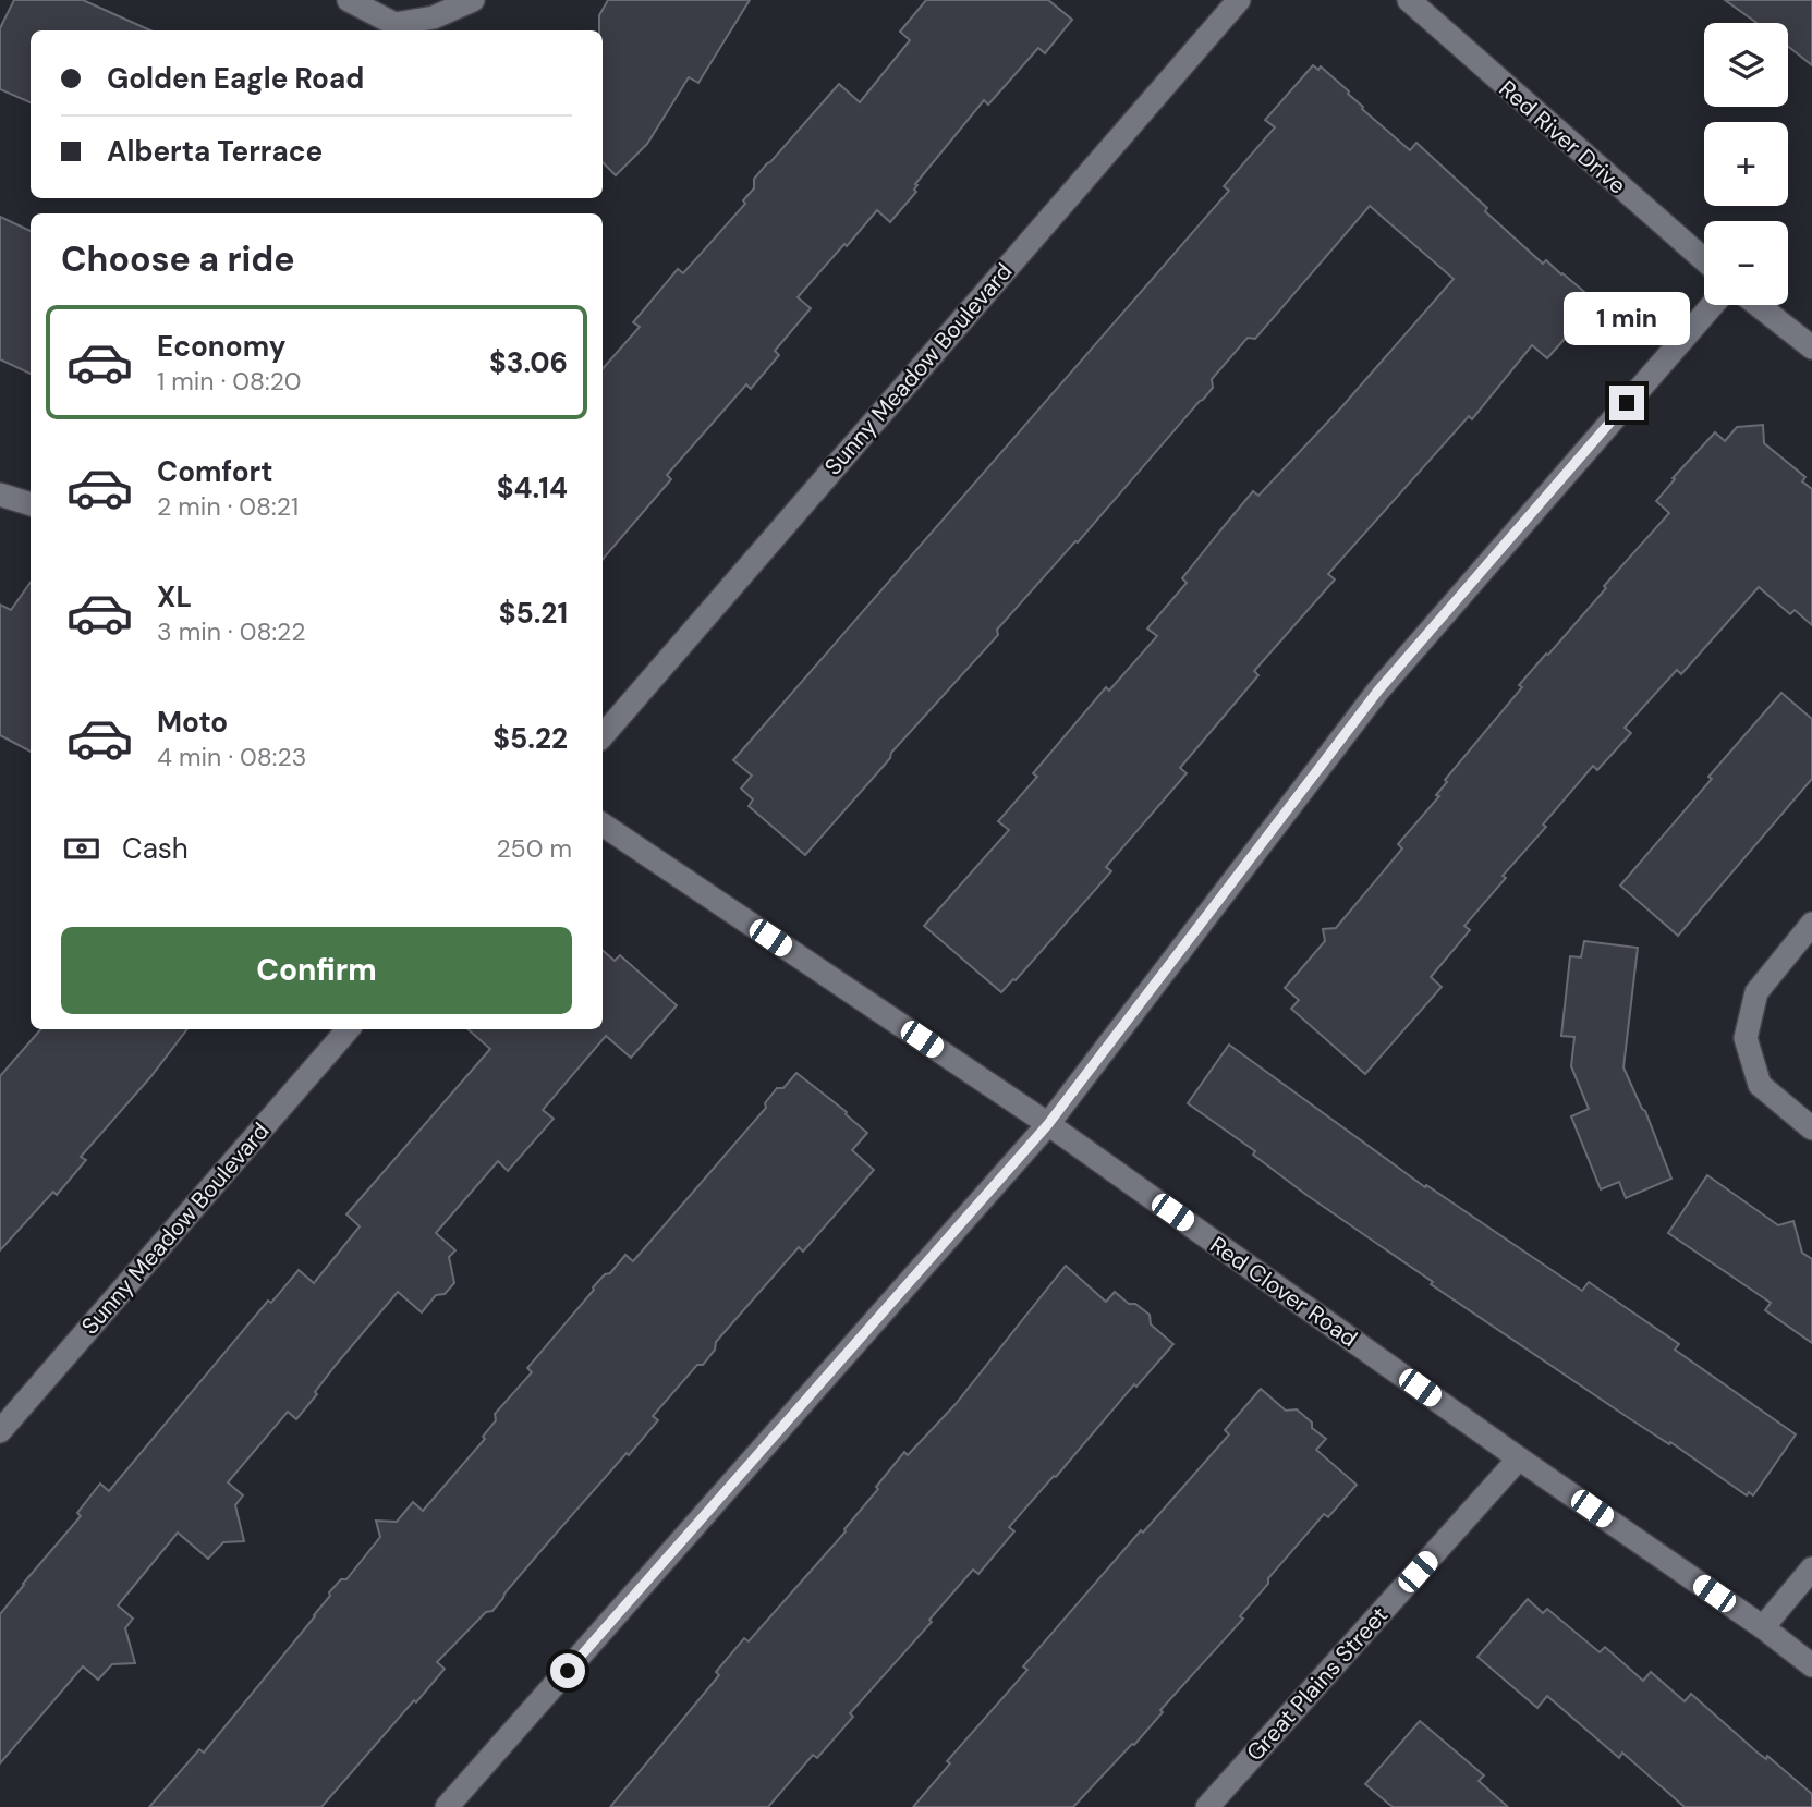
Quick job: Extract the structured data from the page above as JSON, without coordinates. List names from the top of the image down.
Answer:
{
  "streets": {
    "street": [
      "Red River Drive",
      "Sunny Meadow Boulevard",
      "Red Clover Road",
      "Great Plains Street"
    ]
  },
  "crossings": [
    ["Red Clover Road", "Great Plains Street"]
  ],
  "page": {
    "map_buttons": ["+", "−"],
    "banner": ["Golden Eagle Road", "Alberta Terrace"],
    "heading": "Choose a ride",
    "bubble": "1 min",
    "list": [
      {
        "name": "Economy",
        "note": "1 min · 08:20",
        "value": "$3.06"
      },
      {
        "name": "Comfort",
        "note": "2 min · 08:21",
        "value": "$4.14"
      },
      {
        "name": "XL",
        "note": "3 min · 08:22",
        "value": "$5.21"
      },
      {
        "name": "Moto",
        "note": "4 min · 08:23",
        "value": "$5.22"
      }
    ],
    "pay": ["Cash", "250 m"],
    "buttons": "Confirm"
  }
}
